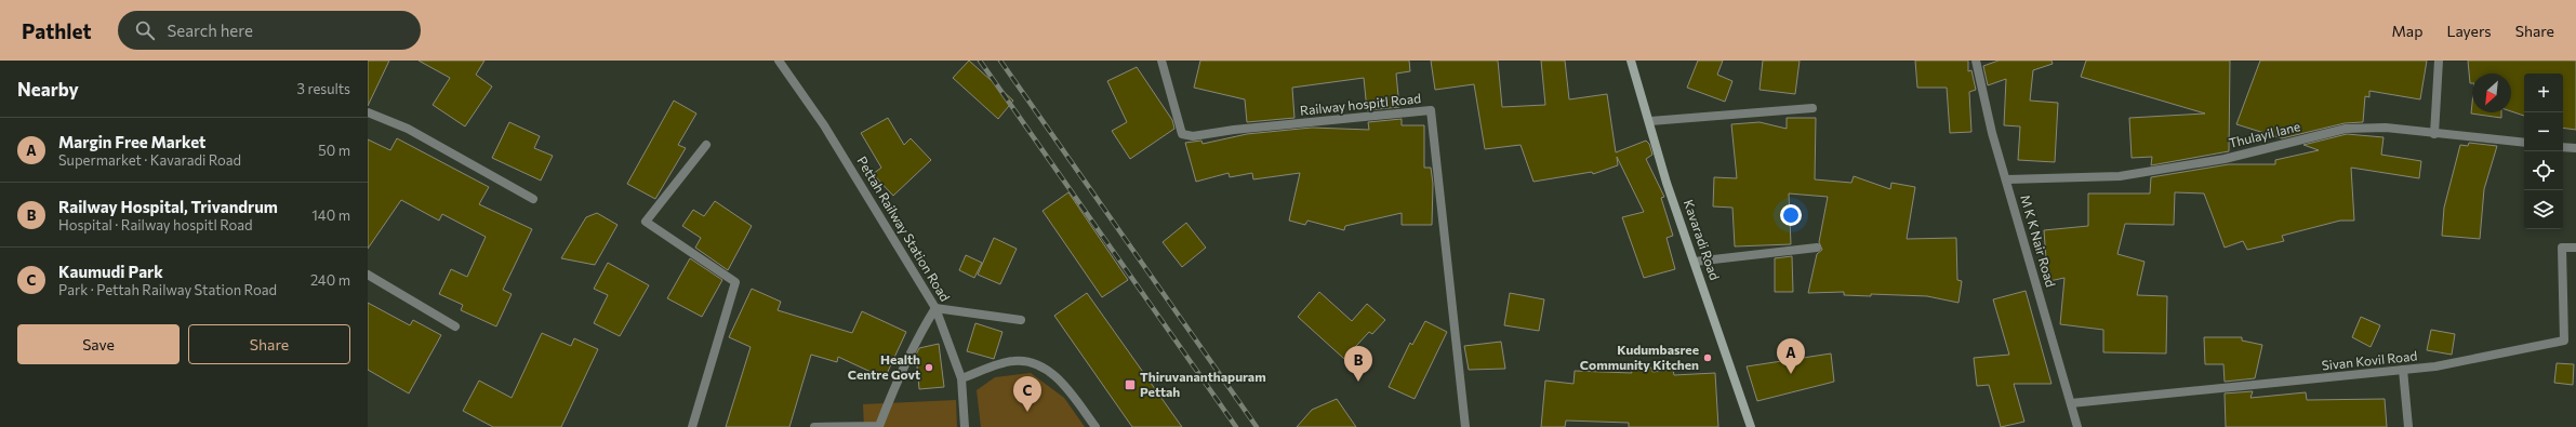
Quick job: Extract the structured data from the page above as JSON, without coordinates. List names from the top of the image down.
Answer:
{
  "streets": {
    "main road": ["Kavaradi Road"],
    "street": [
      "Railway hospitl Road",
      "Thulayil lane",
      "Pettah Railway Station Road",
      "M K K Nair Road",
      "Sivan Kovil Road"
    ]
  },
  "crossings": [
    ["Thulayil lane", "M K K Nair Road"],
    ["M K K Nair Road", "Sivan Kovil Road"]
  ],
  "places": {
    "other": ["Kudumbasree Community Kitchen", "Health Centre Govt"],
    "transit": ["Thiruvananthapuram Pettah"]
  },
  "north": "bottom left",
  "page": {
    "header": "Pathlet",
    "search": "Search here",
    "nav": ["Map", "Layers", "Share"],
    "heading": ["Nearby", "3 results"],
    "map_buttons": ["+", "−"],
    "list": [
      {
        "mark": "A",
        "name": "Margin Free Market",
        "note": "Supermarket · Kavaradi Road",
        "value": "50 m"
      },
      {
        "mark": "B",
        "name": "Railway Hospital, Trivandrum",
        "note": "Hospital · Railway hospitl Road",
        "value": "140 m"
      },
      {
        "mark": "C",
        "name": "Kaumudi Park",
        "note": "Park · Pettah Railway Station Road",
        "value": "240 m"
      }
    ],
    "buttons": ["Save", "Share"],
    "pins": ["A", "B", "C"]
  }
}
